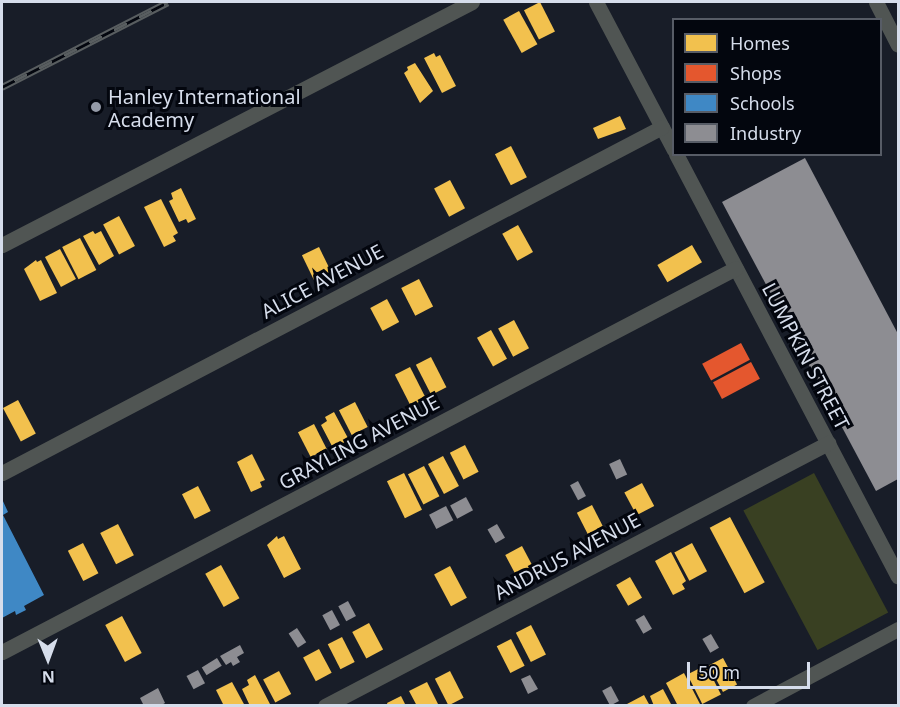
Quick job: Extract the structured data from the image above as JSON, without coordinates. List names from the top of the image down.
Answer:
{
  "streets": {
    "street": [
      "ALICE AVENUE",
      "LUMPKIN STREET",
      "GRAYLING AVENUE",
      "ANDRUS AVENUE"
    ]
  },
  "crossings": [
    ["LUMPKIN STREET", "GRAYLING AVENUE"],
    ["LUMPKIN STREET", "ANDRUS AVENUE"]
  ],
  "places": ["Hanley International Academy"],
  "legend": [
    "Homes",
    "Shops",
    "Schools",
    "Industry"
  ],
  "scale_bar": "50 m",
  "north": "bottom"
}
